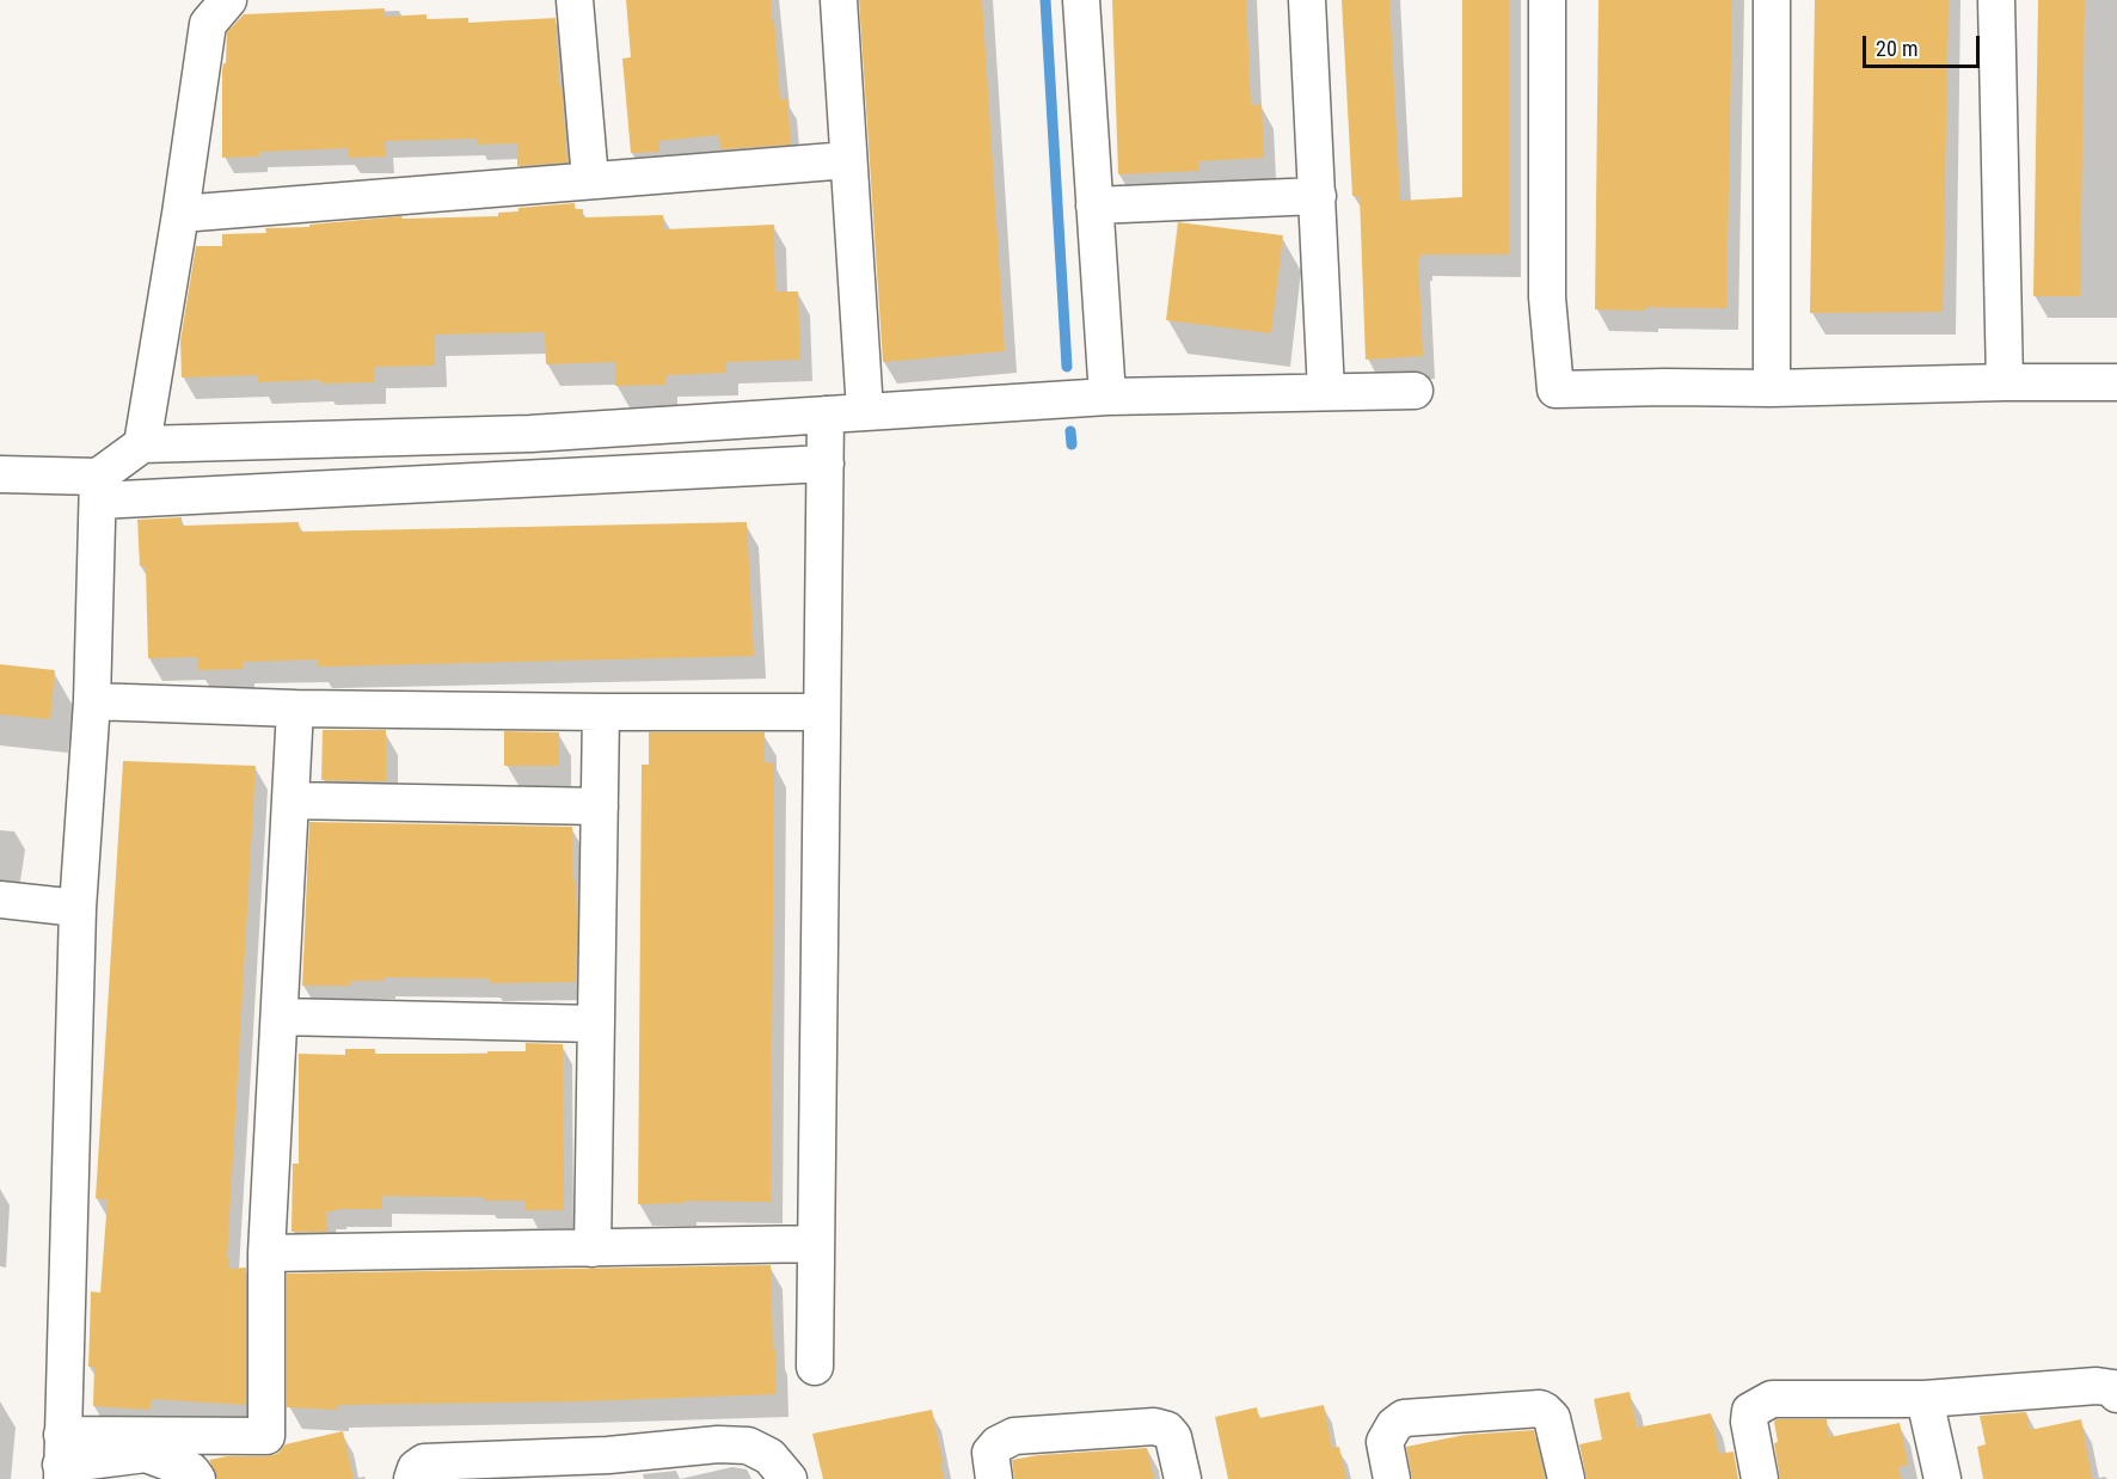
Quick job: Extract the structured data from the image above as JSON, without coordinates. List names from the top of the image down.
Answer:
{
  "scale_bar": "20 m"
}
